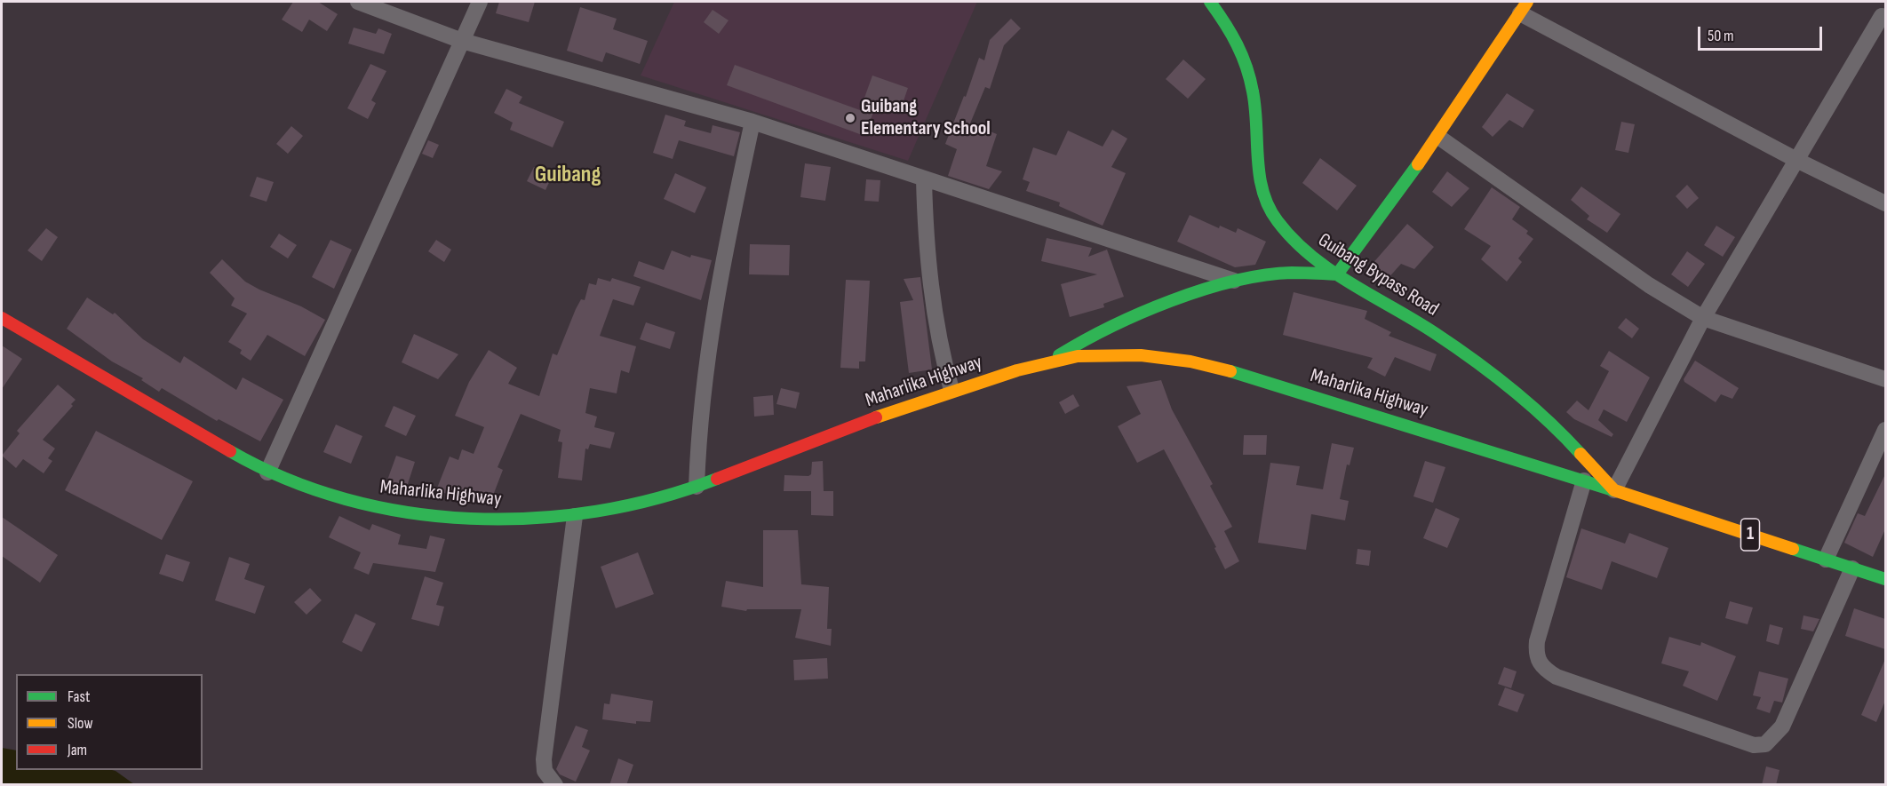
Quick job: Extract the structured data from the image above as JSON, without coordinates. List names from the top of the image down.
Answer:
{
  "streets": {
    "main road": ["Guibang Bypass Road", "Maharlika Highway", "1"]
  },
  "crossings": [
    ["Guibang Bypass Road", "Maharlika Highway"]
  ],
  "districts": ["Guibang"],
  "places": ["Guibang Elementary School"],
  "legend": ["Fast", "Slow", "Jam"],
  "scale_bar": "50 m"
}
